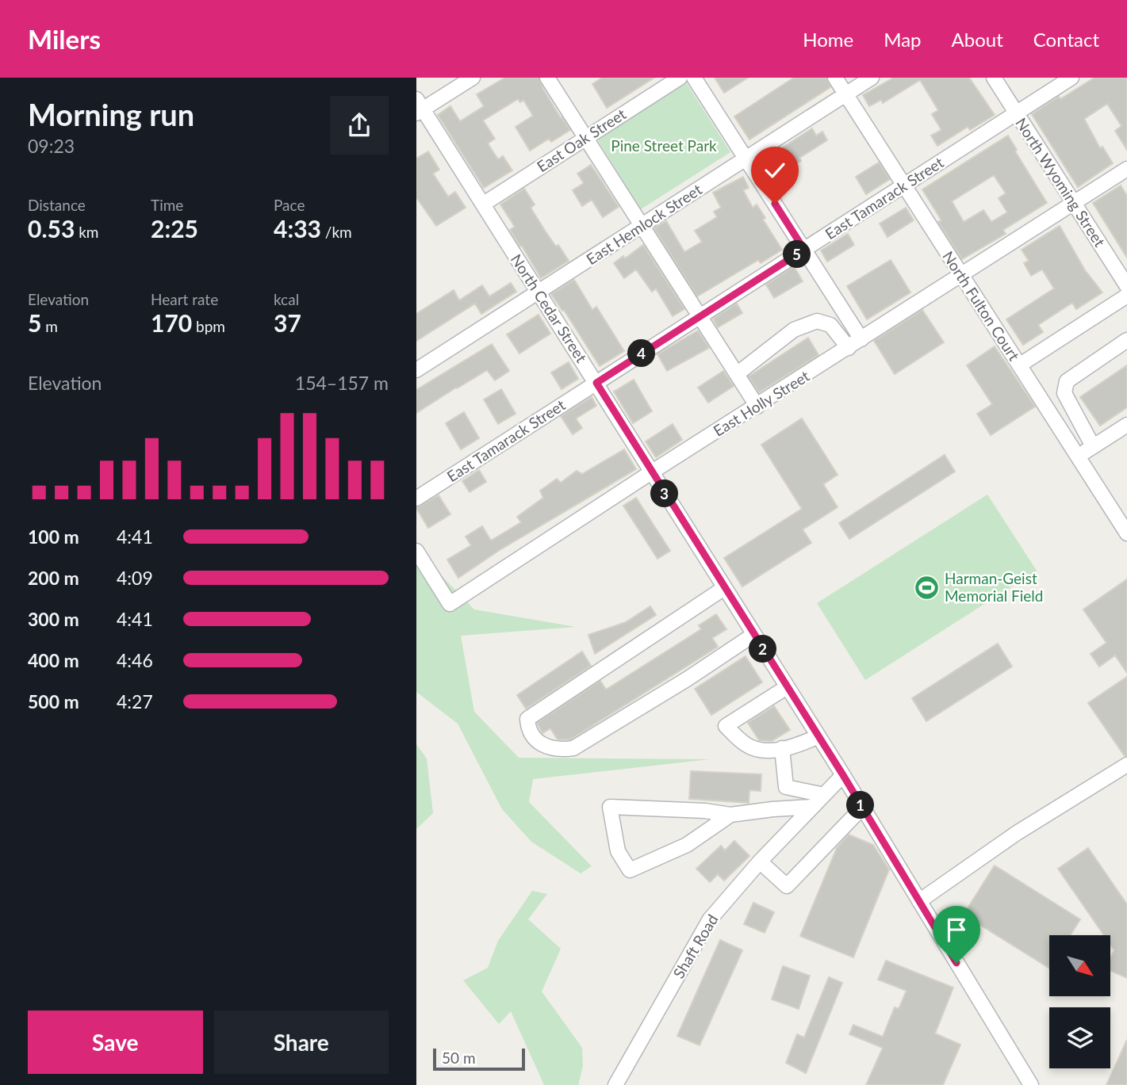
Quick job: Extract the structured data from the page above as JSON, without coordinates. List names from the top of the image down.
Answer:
{
  "streets": {
    "street": [
      "East Oak Street",
      "North Wyoming Street",
      "East Tamarack Street",
      "East Hemlock Street",
      "North Fulton Court",
      "North Cedar Street",
      "East Holly Street",
      "Shaft Road"
    ]
  },
  "crossings": [
    ["East Oak Street", "North Cedar Street"],
    ["North Wyoming Street", "East Tamarack Street"],
    ["North Wyoming Street", "East Holly Street"],
    ["East Tamarack Street", "North Fulton Court"],
    ["East Tamarack Street", "North Cedar Street"],
    ["East Hemlock Street", "North Fulton Court"],
    ["East Hemlock Street", "North Cedar Street"],
    ["North Fulton Court", "East Holly Street"],
    ["North Cedar Street", "East Holly Street"],
    ["North Cedar Street", "Shaft Road"]
  ],
  "parks": ["Pine Street Park"],
  "places": {
    "sports": ["Harman-Geist Memorial Field"]
  },
  "scale_bar": "50 m",
  "north": "bottom right",
  "page": {
    "header": "Milers",
    "nav": [
      "Home",
      "Map",
      "About",
      "Contact"
    ],
    "heading": ["Morning run", "09:23"],
    "stats": [
      ["Distance", "0.53 km"],
      ["Time", "2:25"],
      ["Pace", "4:33 /km"],
      ["Elevation", "5 m"],
      ["Heart rate", "170 bpm"],
      ["kcal", "37"]
    ],
    "pins": [
      "5",
      "4",
      "3",
      "2",
      "1"
    ],
    "chart": ["Elevation", "154–157 m"],
    "list": [
      {
        "name": "100 m",
        "note": "4:41"
      },
      {
        "name": "200 m",
        "note": "4:09"
      },
      {
        "name": "300 m",
        "note": "4:41"
      },
      {
        "name": "400 m",
        "note": "4:46"
      },
      {
        "name": "500 m",
        "note": "4:27"
      }
    ],
    "buttons": ["Save", "Share"],
    "scale": "50 m"
  }
}
